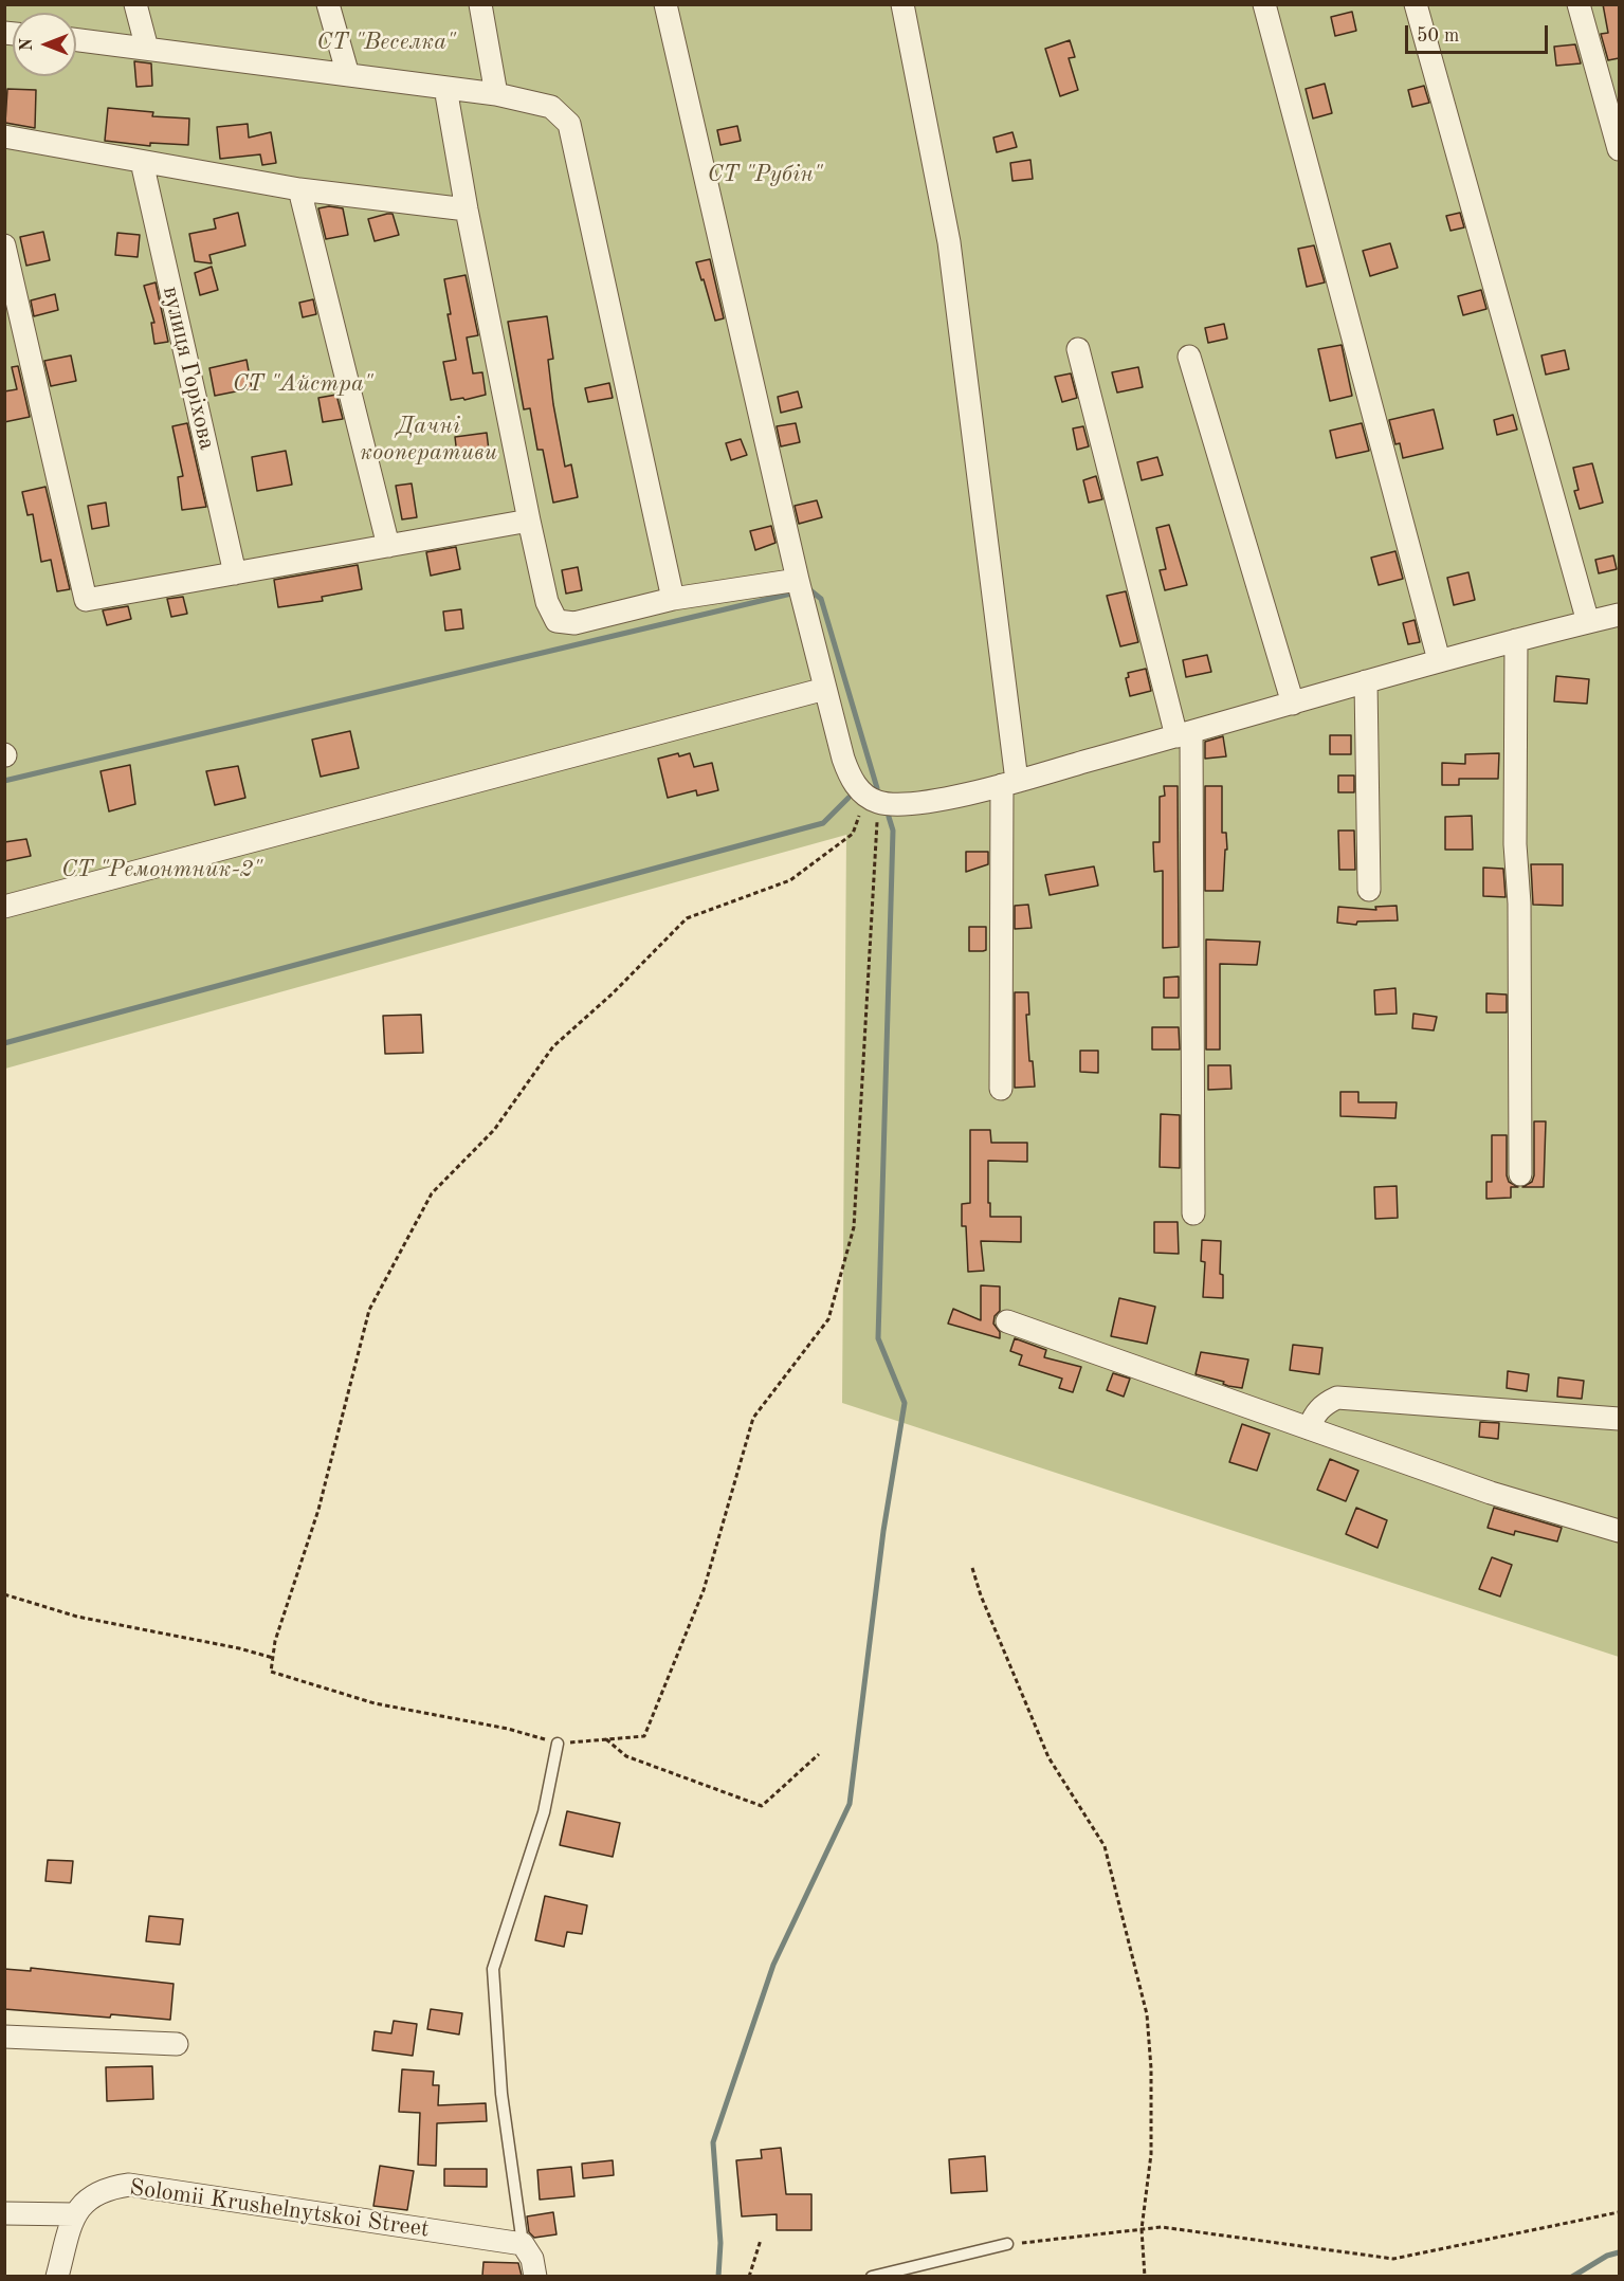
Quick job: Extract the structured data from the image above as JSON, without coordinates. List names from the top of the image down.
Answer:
{
  "streets": {
    "street": ["вулиця Горіхова", "Solomii Krushelnytskoi Street"]
  },
  "parks": [
    "СТ \"Веселка\"",
    "СТ \"Рубін\"",
    "СТ \"Айстра\"",
    "Дачні кооперативи",
    "СТ \"Ремонтник-2\""
  ],
  "scale_bar": "50 m",
  "north": "left"
}
